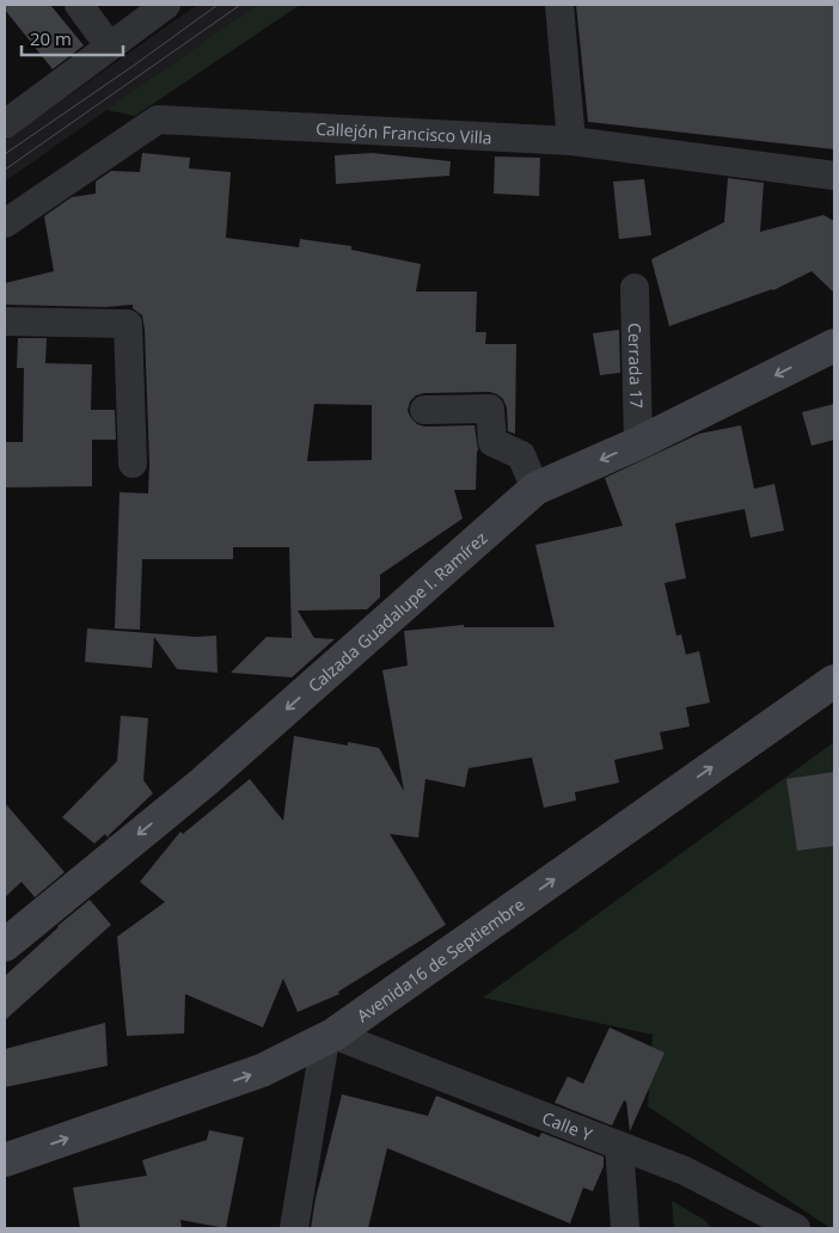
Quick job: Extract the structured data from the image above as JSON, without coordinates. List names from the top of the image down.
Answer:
{
  "streets": {
    "main road": ["Calzada Guadalupe I. Ramírez", "Avenida16 de Septiembre"],
    "street": ["Callejón Francisco Villa", "Cerrada 17", "Calle Y"]
  },
  "crossings": [
    ["Cerrada 17", "Calzada Guadalupe I. Ramírez"],
    ["Avenida16 de Septiembre", "Calle Y"]
  ],
  "one_way": ["Calzada Guadalupe I. Ramírez", "Avenida16 de Septiembre"],
  "scale_bar": "20 m"
}
